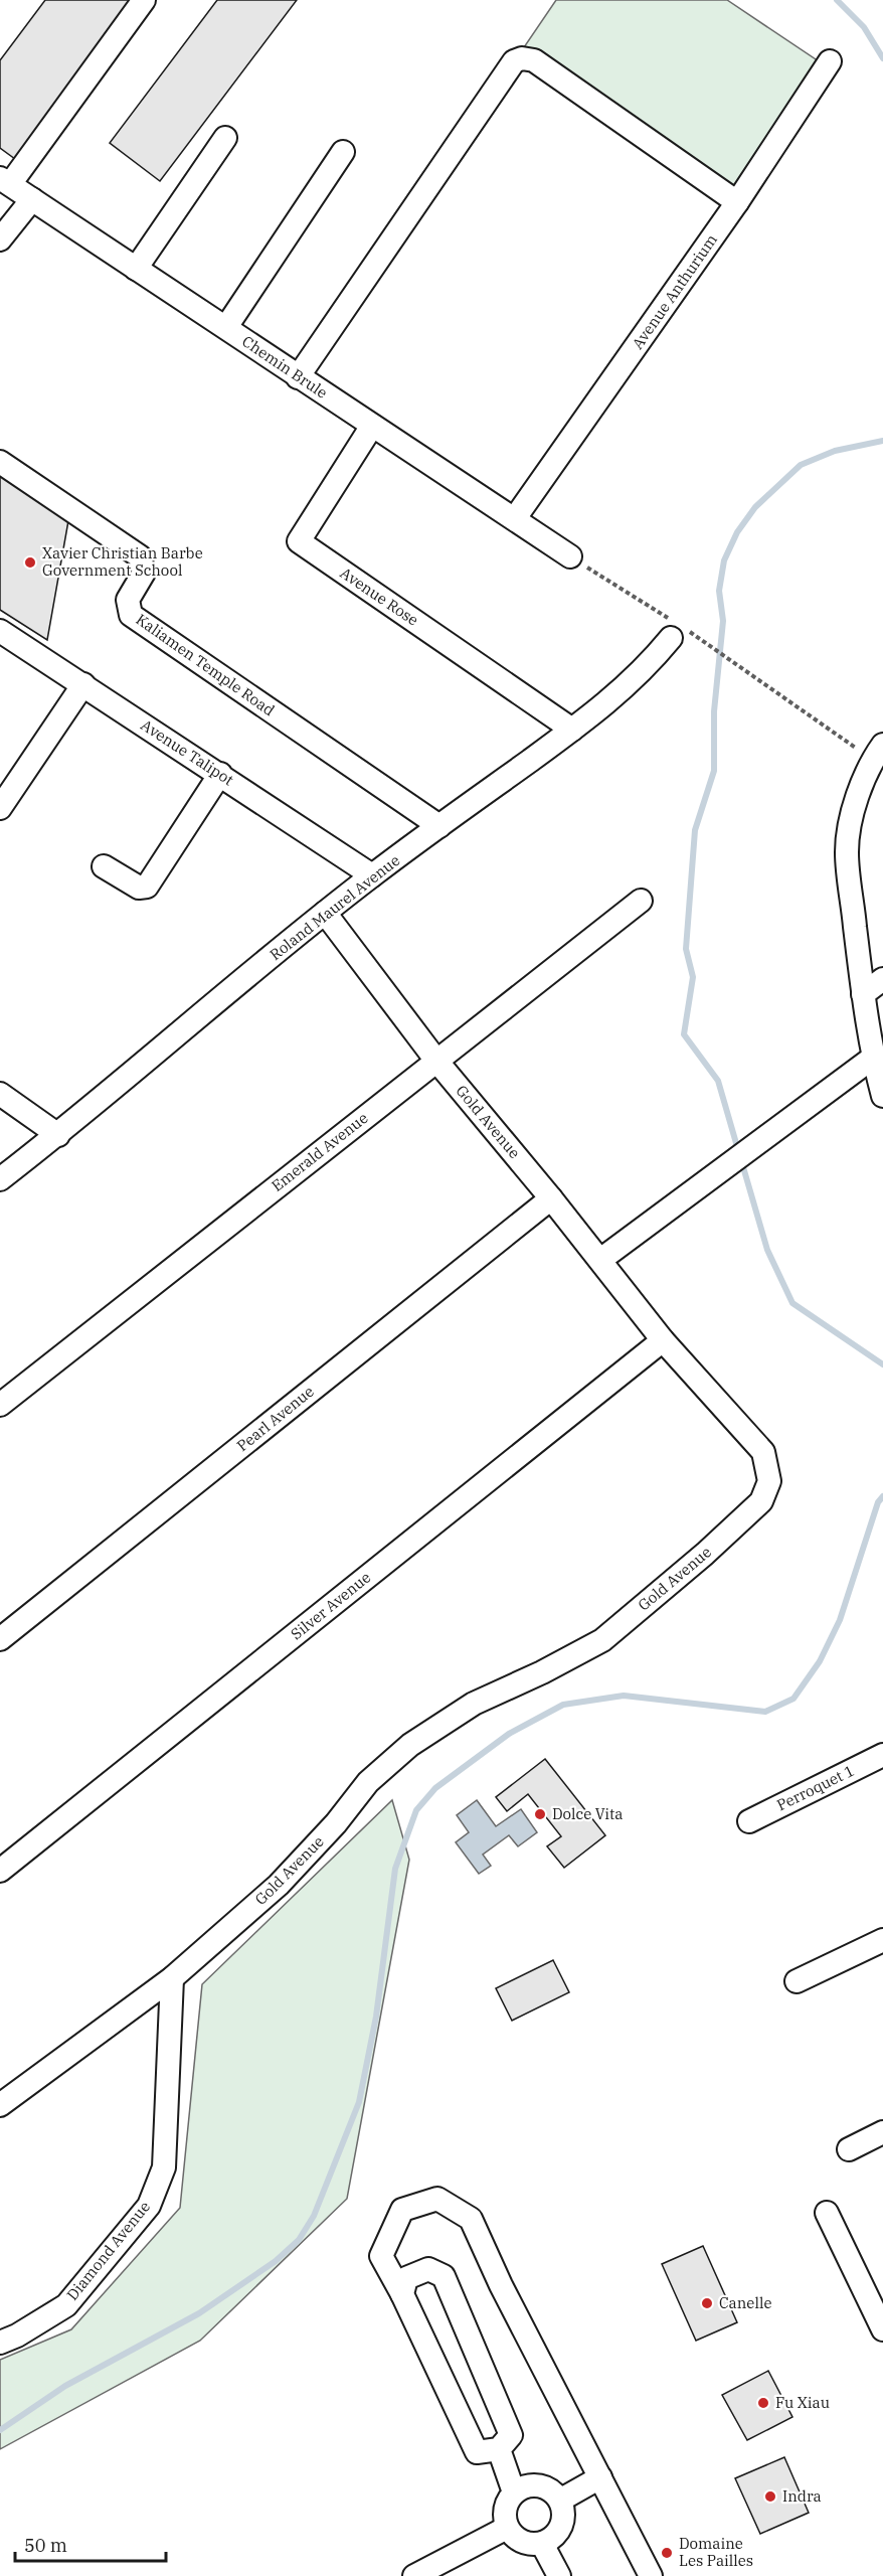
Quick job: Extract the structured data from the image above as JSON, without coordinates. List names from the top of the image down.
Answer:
{
  "streets": {
    "street": [
      "Avenue Anthurium",
      "Chemin Brule",
      "Avenue Rose",
      "Kaliamen Temple Road",
      "Avenue Talipot",
      "Roland Maurel Avenue",
      "Gold Avenue",
      "Emerald Avenue",
      "Pearl Avenue",
      "Silver Avenue",
      "Perroquet 1",
      "Diamond Avenue"
    ]
  },
  "crossings": [
    ["Avenue Anthurium", "Chemin Brule"],
    ["Chemin Brule", "Avenue Rose"],
    ["Avenue Rose", "Roland Maurel Avenue"],
    ["Kaliamen Temple Road", "Roland Maurel Avenue"],
    ["Avenue Talipot", "Roland Maurel Avenue"],
    ["Roland Maurel Avenue", "Gold Avenue"],
    ["Gold Avenue", "Emerald Avenue"],
    ["Gold Avenue", "Pearl Avenue"],
    ["Gold Avenue", "Silver Avenue"],
    ["Gold Avenue", "Diamond Avenue"]
  ],
  "places": [
    "Xavier Christian Barbe Government School",
    "Dolce Vita",
    "Canelle",
    "Fu Xiau",
    "Indra",
    "Domaine Les Pailles"
  ],
  "scale_bar": "50 m"
}
